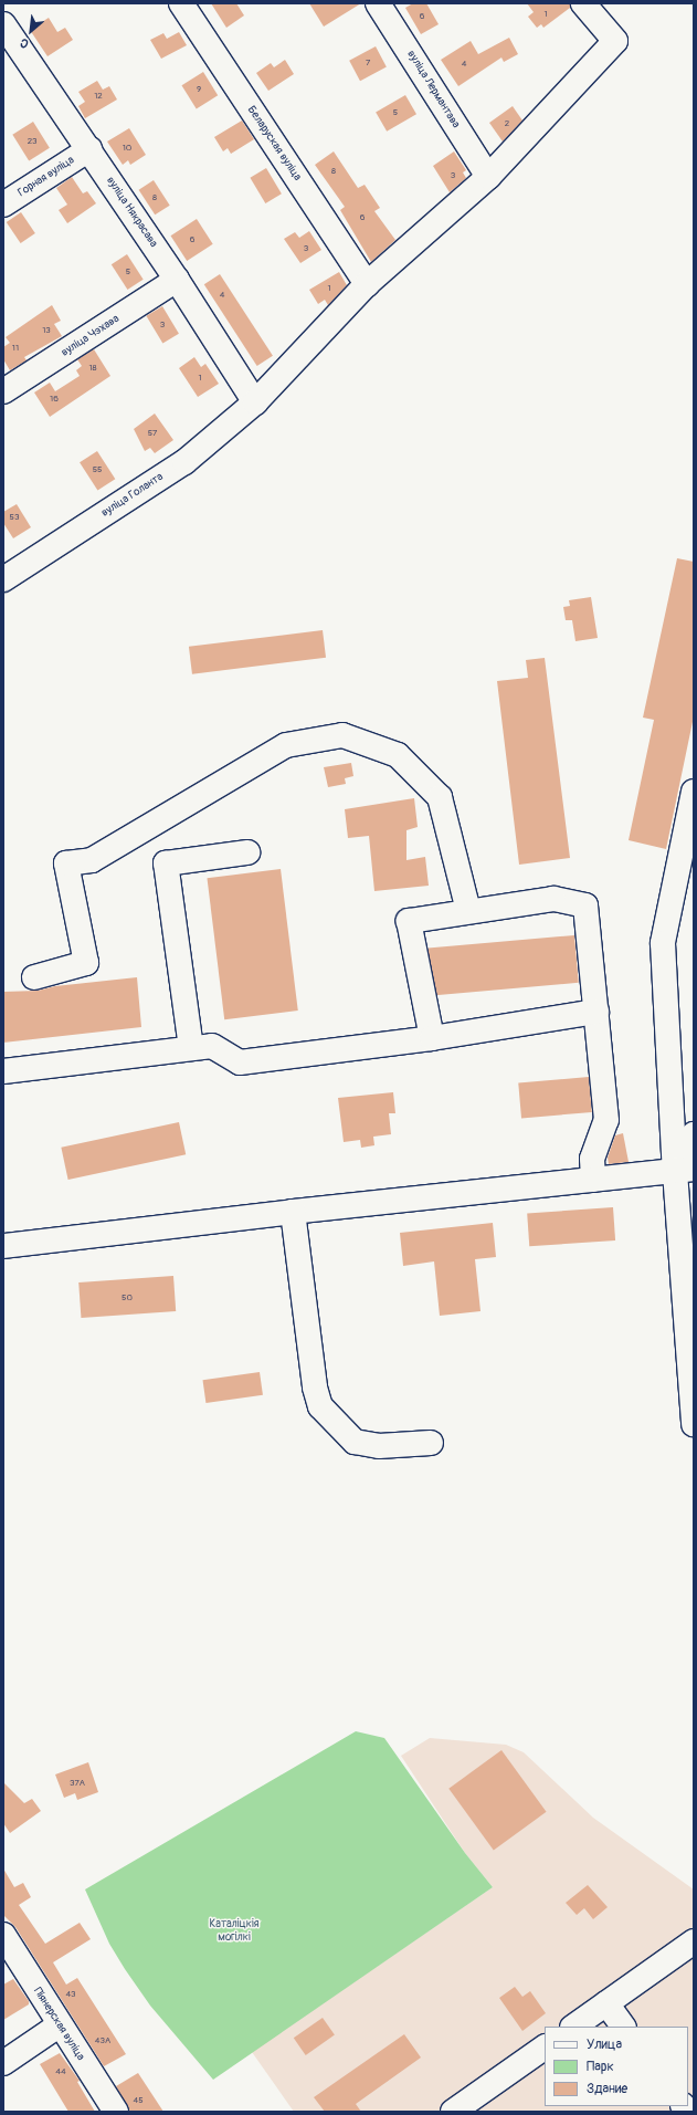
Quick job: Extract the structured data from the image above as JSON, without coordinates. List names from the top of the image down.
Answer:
{
  "streets": {
    "street": [
      "вуліца Лермантава",
      "Беларуская вуліца",
      "Горная вуліца",
      "вуліца Някрасава",
      "вуліца Чэхава",
      "вуліца Голанта",
      "Піянерская вуліца"
    ]
  },
  "crossings": [
    ["вуліца Лермантава", "вуліца Голанта"],
    ["Беларуская вуліца", "вуліца Голанта"],
    ["Горная вуліца", "вуліца Някрасава"],
    ["вуліца Някрасава", "вуліца Чэхава"],
    ["вуліца Някрасава", "вуліца Голанта"]
  ],
  "parks": ["Каталіцкія могілкі"],
  "house_numbers": [
    "1",
    "6",
    "7",
    "4",
    "9",
    "12",
    "5",
    "2",
    "23",
    "10",
    "8",
    "3",
    "8",
    "6",
    "6",
    "3",
    "5",
    "1",
    "4",
    "3",
    "13",
    "11",
    "18",
    "1",
    "16",
    "57",
    "55",
    "53",
    "50",
    "37А",
    "43",
    "43А",
    "44",
    "45"
  ],
  "legend": ["Улица", "Парк", "Здание"],
  "north": "bottom left"
}
